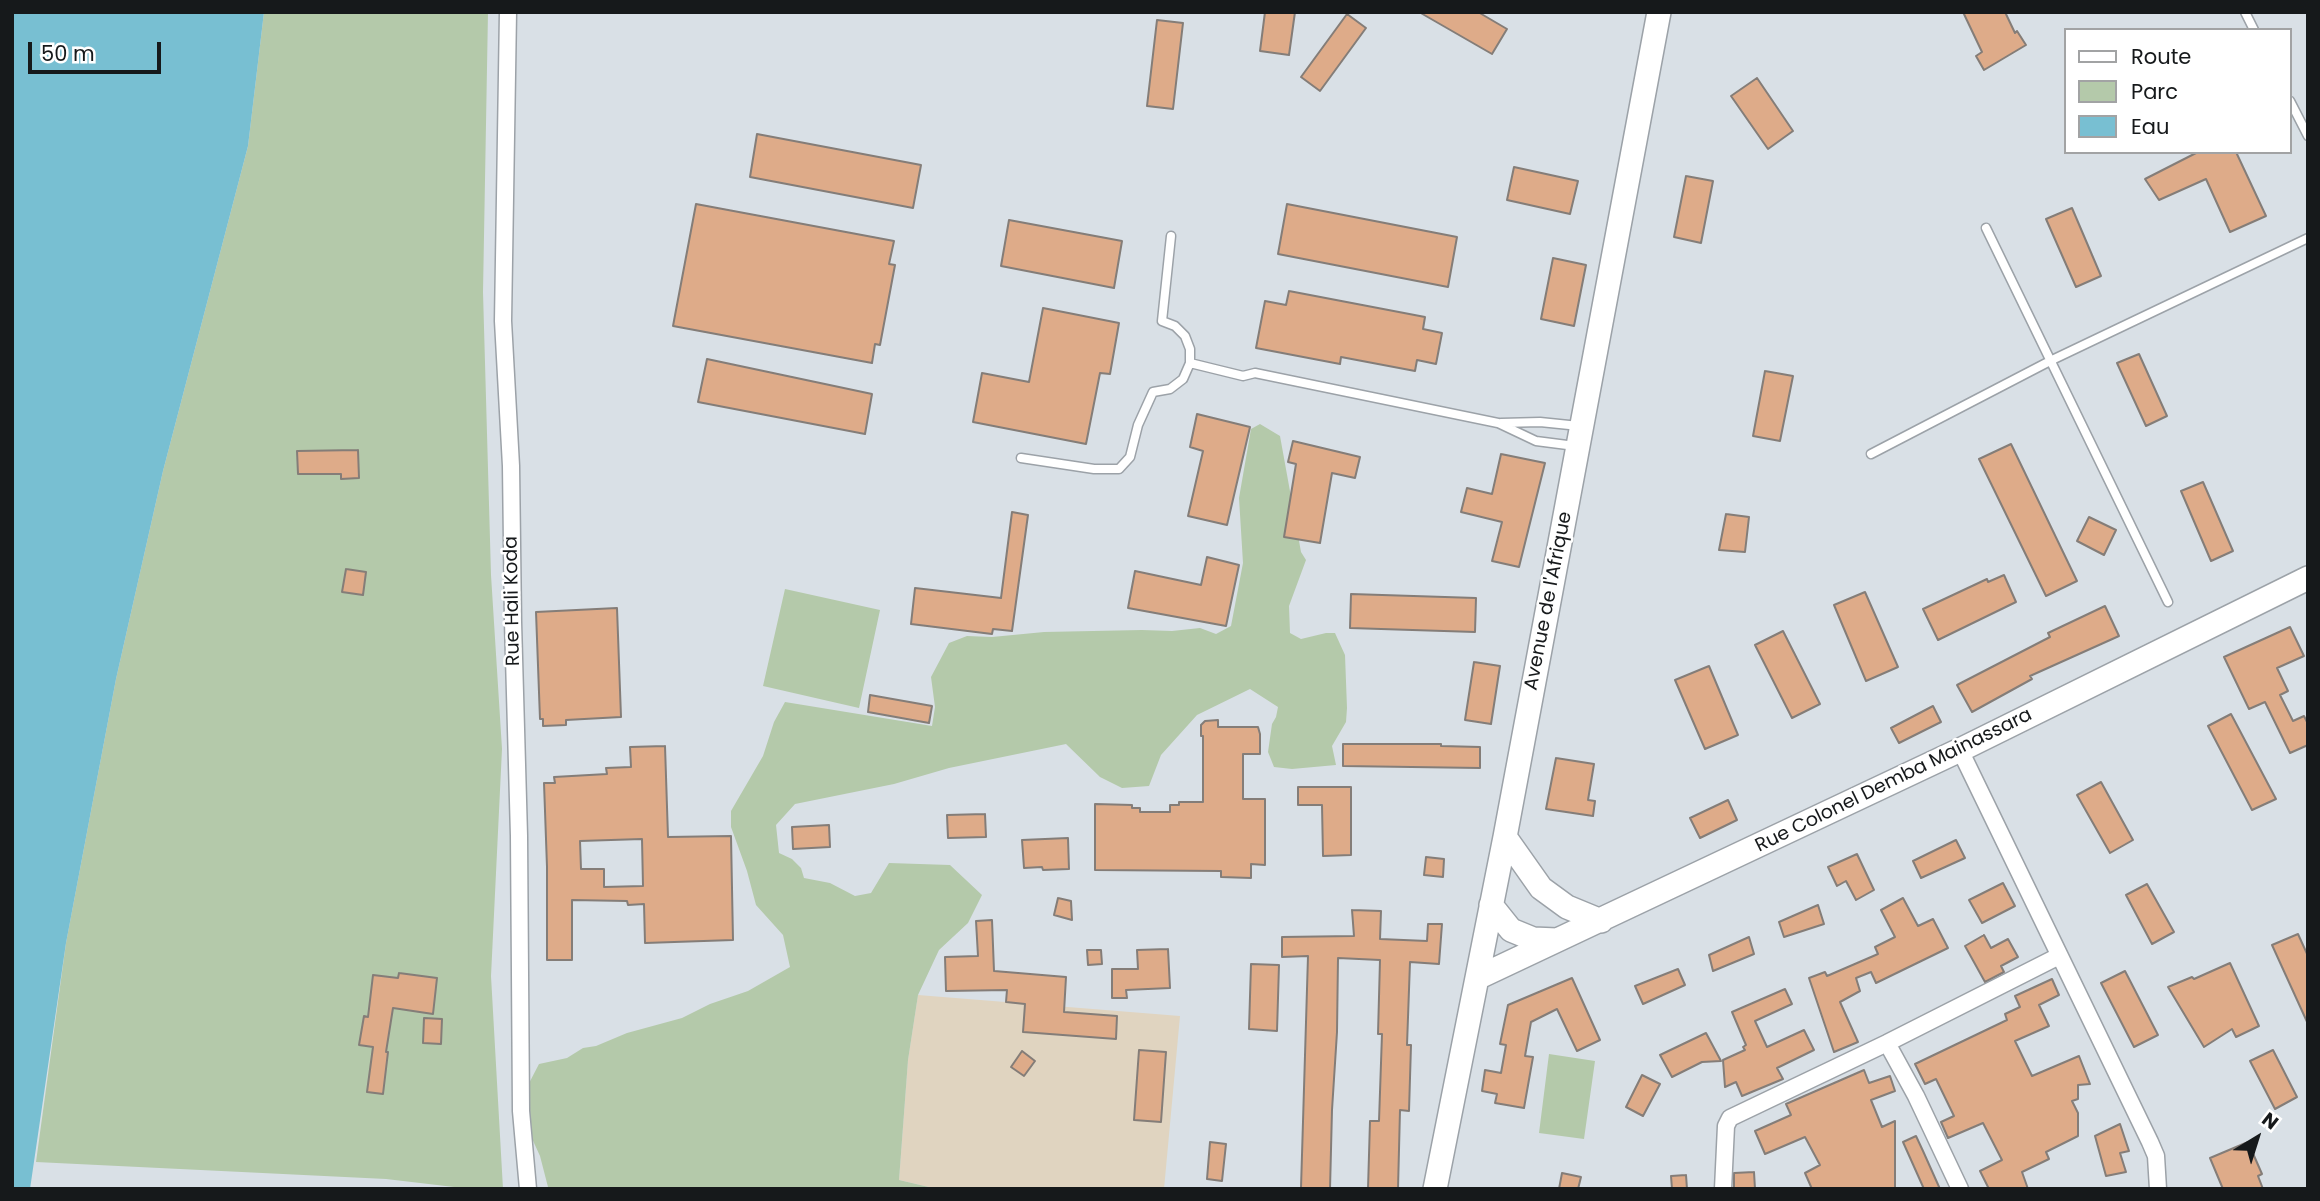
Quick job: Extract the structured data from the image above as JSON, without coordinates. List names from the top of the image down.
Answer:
{
  "streets": {
    "main road": ["Avenue de l'Afrique", "Rue Colonel Demba Mainassara"],
    "street": ["Rue Hali Koda"]
  },
  "crossings": [
    ["Avenue de l'Afrique", "Rue Colonel Demba Mainassara"]
  ],
  "legend": ["Route", "Parc", "Eau"],
  "scale_bar": "50 m",
  "north": "top right"
}
